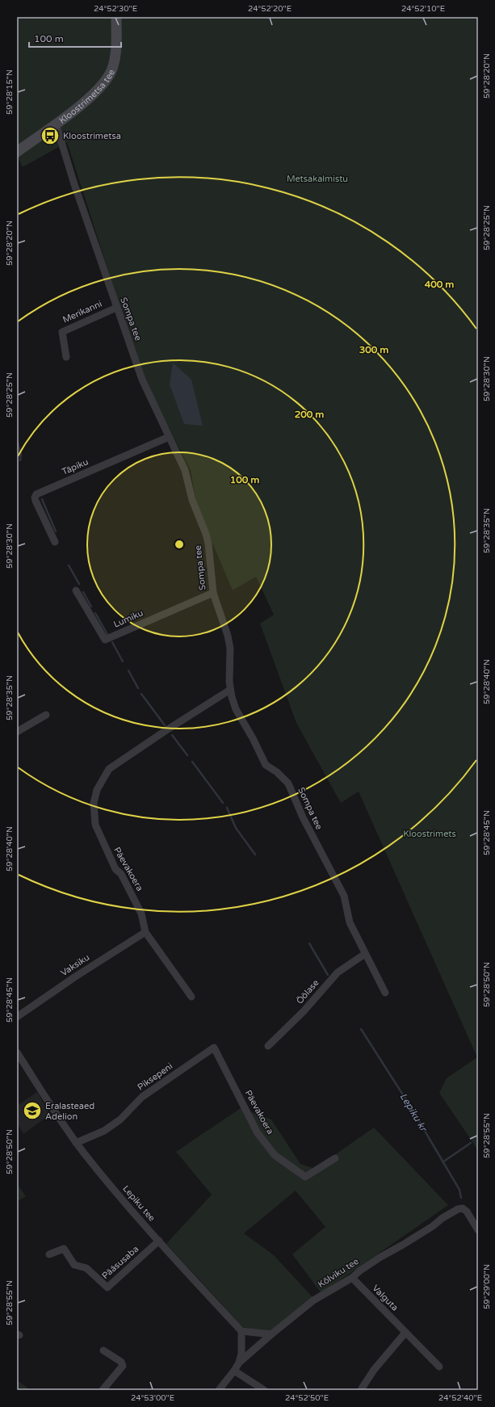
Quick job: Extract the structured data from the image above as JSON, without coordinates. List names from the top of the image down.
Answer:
{
  "streets": {
    "main road": ["Kloostrimetsa tee"],
    "street": [
      "Merikanni",
      "Sompa tee",
      "Täpiku",
      "Lumiku",
      "Päevakoera",
      "Vaksiku",
      "Öölase",
      "Piksepeni",
      "Lepiku tee",
      "Pääsusaba",
      "Kõlviku tee",
      "Valguta"
    ]
  },
  "crossings": [
    ["Kloostrimetsa tee", "Sompa tee"],
    ["Merikanni", "Sompa tee"],
    ["Sompa tee", "Täpiku"],
    ["Sompa tee", "Lumiku"],
    ["Sompa tee", "Päevakoera"],
    ["Sompa tee", "Öölase"],
    ["Päevakoera", "Vaksiku"],
    ["Päevakoera", "Piksepeni"],
    ["Piksepeni", "Lepiku tee"],
    ["Lepiku tee", "Pääsusaba"],
    ["Kõlviku tee", "Valguta"]
  ],
  "water": ["Lepiku kr"],
  "parks": ["Metsakalmistu", "Kloostrimets"],
  "places": {
    "bus stop": ["Kloostrimetsa"],
    "school or university": ["Eralasteaed Adelion"]
  },
  "scale_bar": "100 m",
  "coordinates": [
    "24°52'30\"E",
    "24°52'20\"E",
    "24°52'10\"E",
    "59°28'20\"N",
    "59°28'15\"N",
    "59°28'25\"N",
    "59°28'30\"N",
    "59°28'35\"N",
    "59°28'40\"N",
    "59°28'45\"N",
    "59°28'50\"N",
    "59°28'55\"N",
    "59°29'00\"N",
    "24°53'00\"E",
    "24°52'50\"E",
    "24°52'40\"E"
  ],
  "rings": [
    "400 m",
    "300 m",
    "200 m",
    "100 m"
  ]
}
